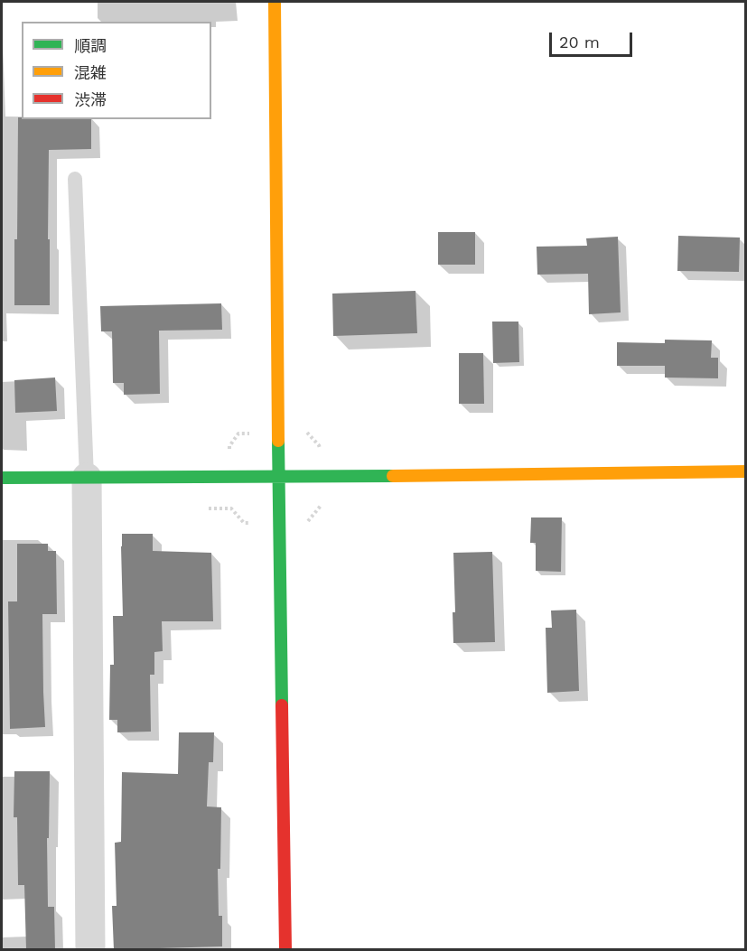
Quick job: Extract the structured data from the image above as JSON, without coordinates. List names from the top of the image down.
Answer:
{
  "legend": ["順調", "混雑", "渋滞"],
  "scale_bar": "20 m"
}
